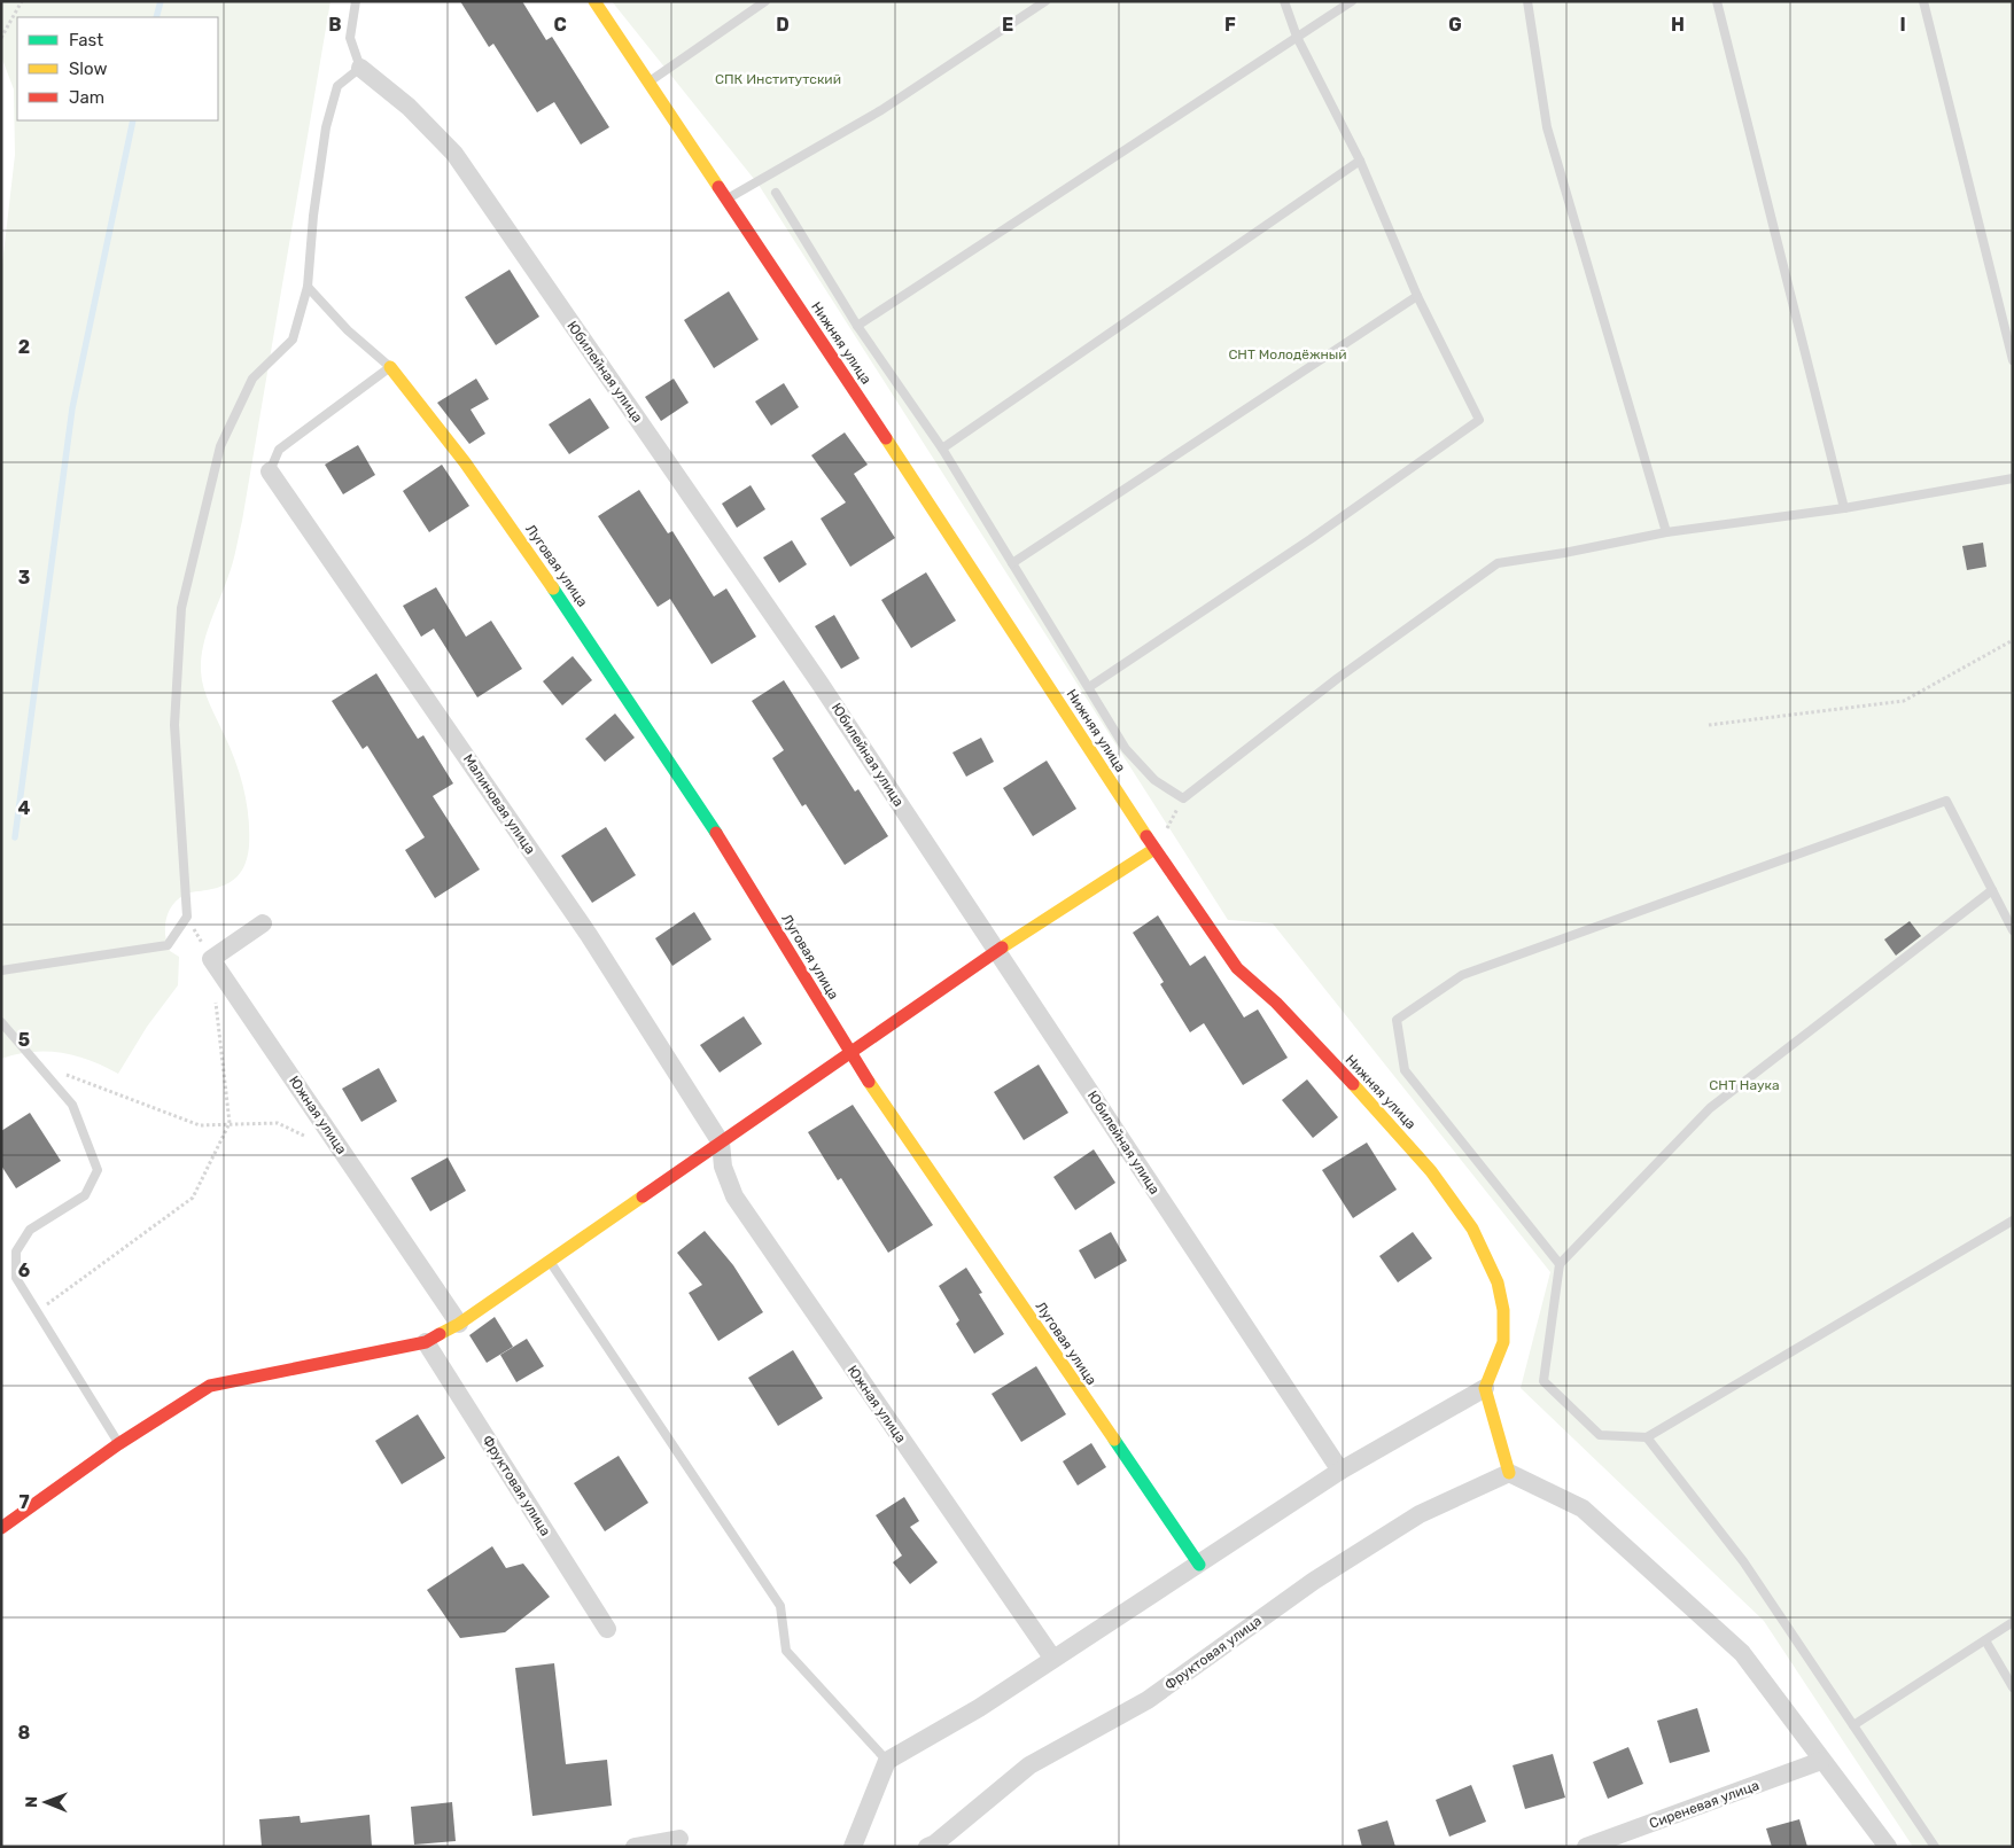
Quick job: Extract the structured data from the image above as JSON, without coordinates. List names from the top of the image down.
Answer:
{
  "streets": {
    "street": [
      "Нижняя улица",
      "Юбилейная улица",
      "Луговая улица",
      "Малиновая улица",
      "Южная улица",
      "Фруктовая улица",
      "Сиреневая улица"
    ]
  },
  "crossings": [
    ["Малиновая улица", "Южная улица"]
  ],
  "parks": ["СПК Институтский", "СНТ Молодёжный", "СНТ Наука"],
  "legend": ["Fast", "Slow", "Jam"],
  "north": "left",
  "grid": {
    "columns": [
      "B",
      "C",
      "D",
      "E",
      "F",
      "G",
      "H",
      "I"
    ],
    "rows": [
      "2",
      "3",
      "4",
      "5",
      "6",
      "7",
      "8"
    ]
  }
}
